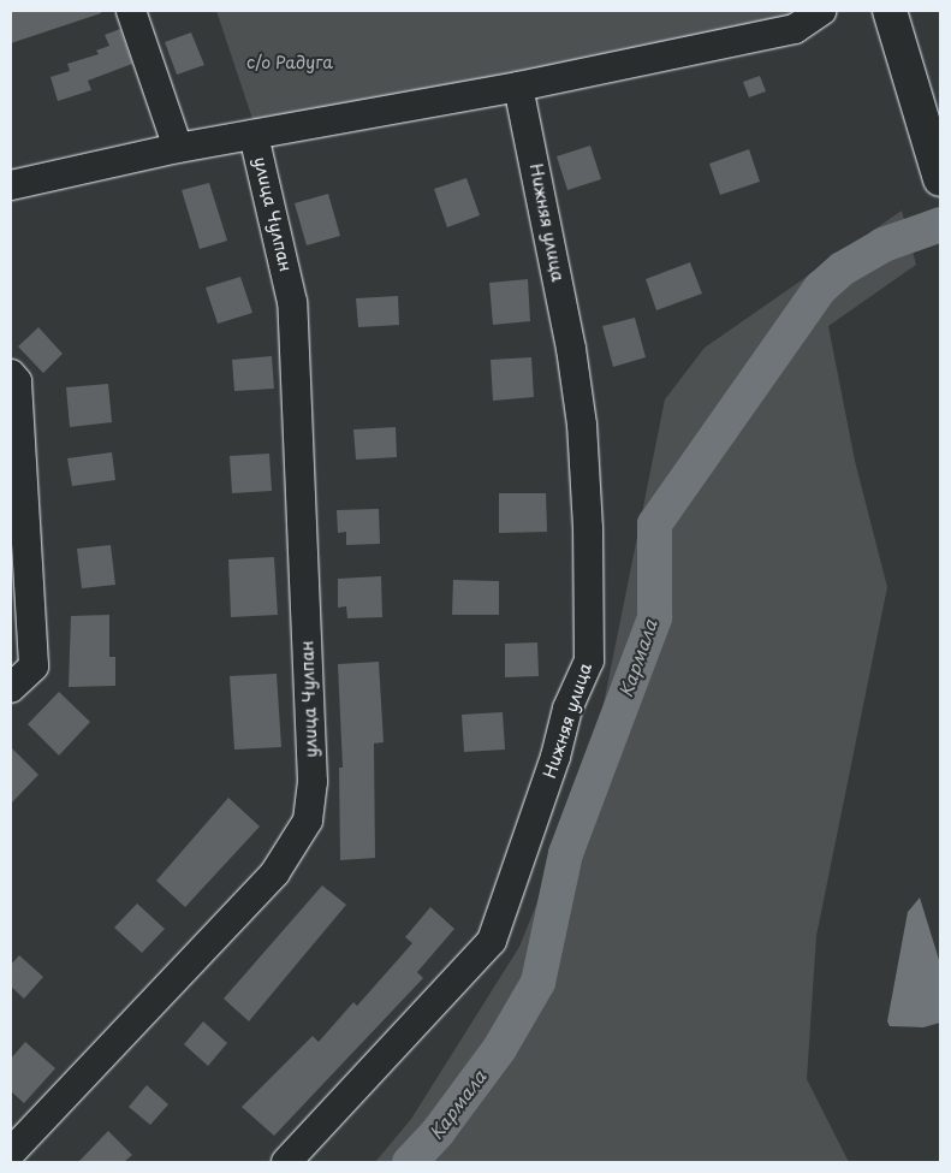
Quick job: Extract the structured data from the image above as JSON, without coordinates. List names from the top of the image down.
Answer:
{
  "streets": {
    "street": ["улица Чулпан", "Нижняя улица"]
  },
  "water": ["Кармала"],
  "parks": ["с/о Радуга"]
}
